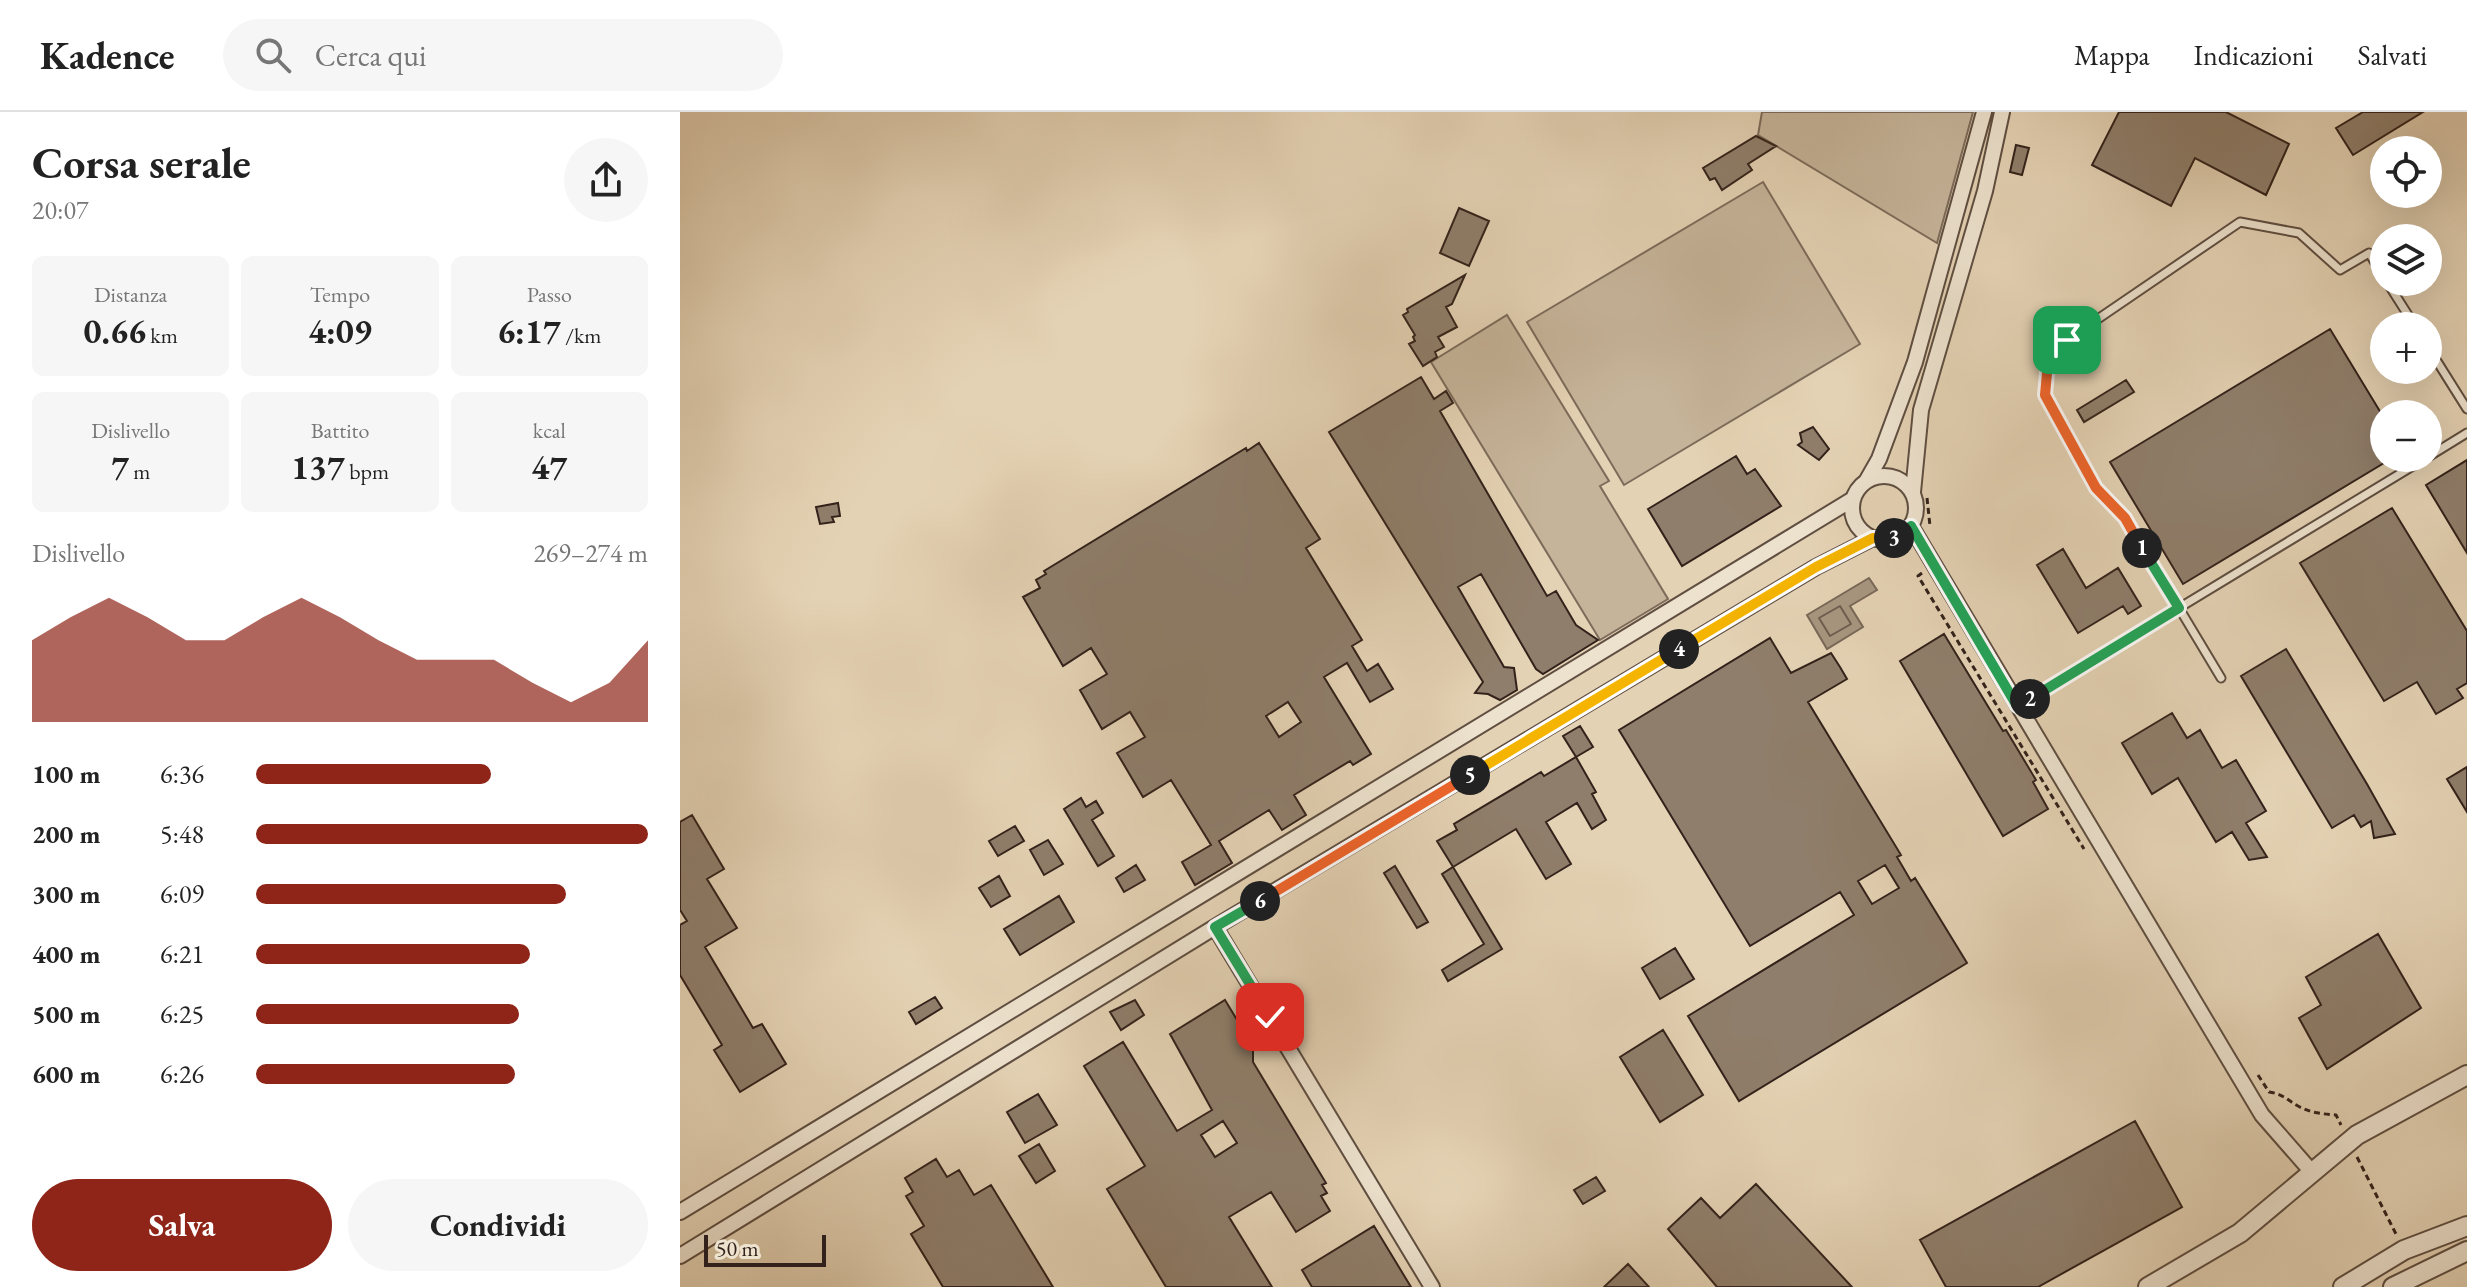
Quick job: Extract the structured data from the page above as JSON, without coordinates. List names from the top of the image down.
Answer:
{
  "scale_bar": "50 m",
  "page": {
    "header": "Kadence",
    "search": "Cerca qui",
    "nav": ["Mappa", "Indicazioni", "Salvati"],
    "heading": ["Corsa serale", "20:07"],
    "map_buttons": ["+", "−"],
    "stats": [
      ["Distanza", "0.66 km"],
      ["Tempo", "4:09"],
      ["Passo", "6:17 /km"],
      ["Dislivello", "7 m"],
      ["Battito", "137 bpm"],
      ["kcal", "47"]
    ],
    "pins": [
      "3",
      "1",
      "4",
      "2",
      "5",
      "6"
    ],
    "chart": ["Dislivello", "269–274 m"],
    "list": [
      {
        "name": "100 m",
        "note": "6:36"
      },
      {
        "name": "200 m",
        "note": "5:48"
      },
      {
        "name": "300 m",
        "note": "6:09"
      },
      {
        "name": "400 m",
        "note": "6:21"
      },
      {
        "name": "500 m",
        "note": "6:25"
      },
      {
        "name": "600 m",
        "note": "6:26"
      }
    ],
    "buttons": ["Salva", "Condividi"],
    "scale": "50 m"
  }
}
